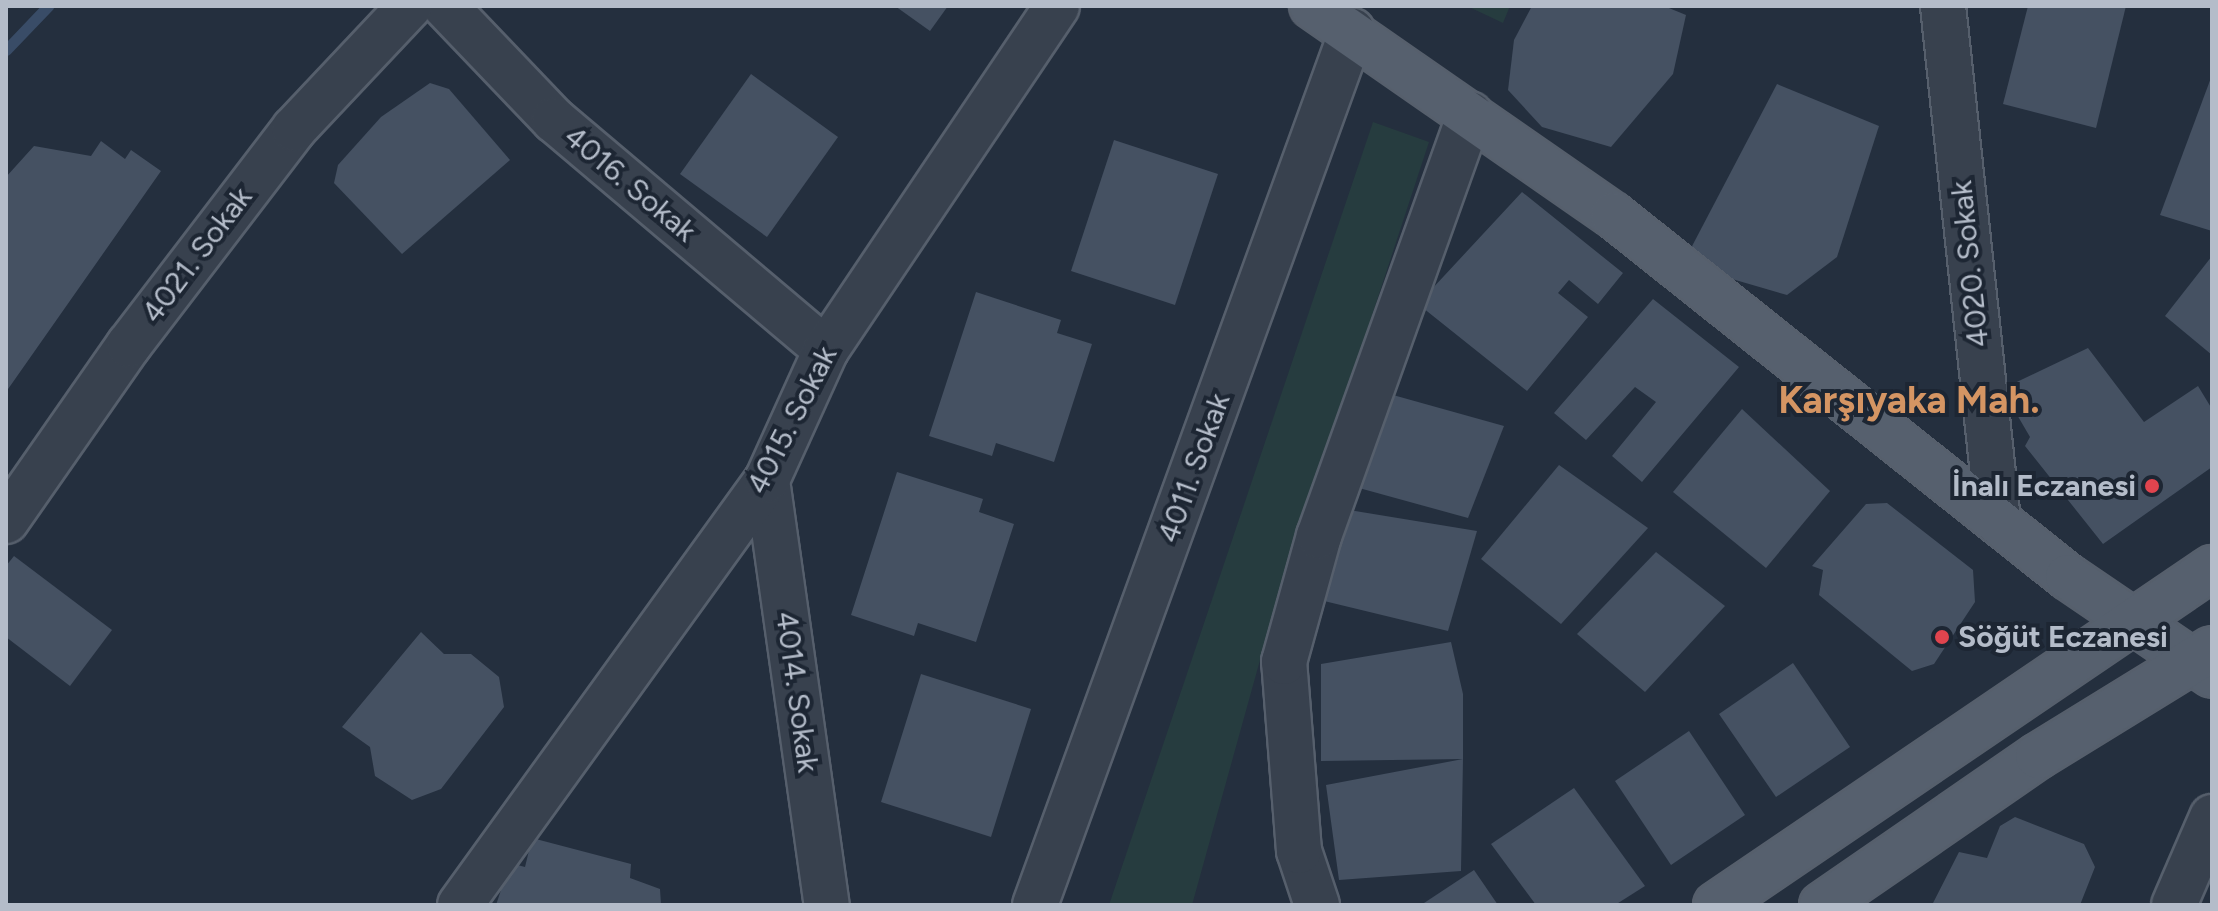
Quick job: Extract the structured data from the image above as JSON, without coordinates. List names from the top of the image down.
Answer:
{
  "streets": {
    "street": [
      "4016. Sokak",
      "4021. Sokak",
      "4020. Sokak",
      "4015. Sokak",
      "4011. Sokak",
      "4014. Sokak"
    ]
  },
  "crossings": [
    ["4016. Sokak", "4015. Sokak"],
    ["4015. Sokak", "4014. Sokak"]
  ],
  "districts": ["Karşıyaka Mah."],
  "places": ["İnalı Eczanesi", "Söğüt Eczanesi"]
}
